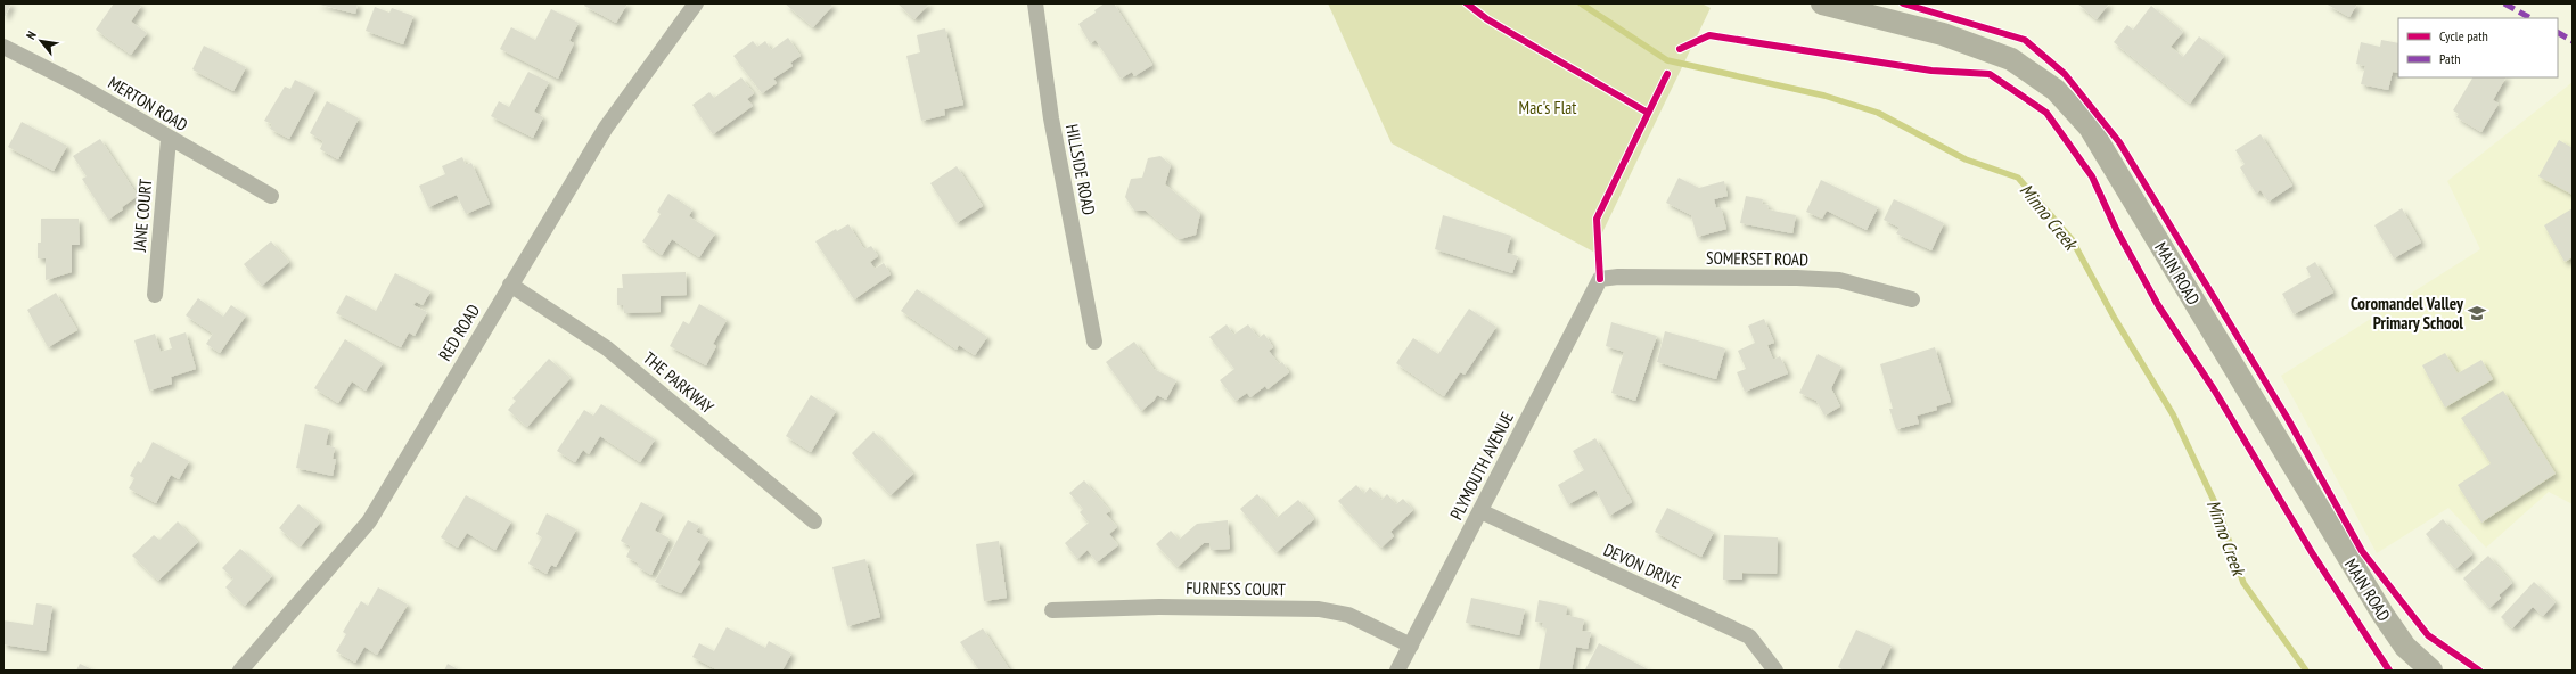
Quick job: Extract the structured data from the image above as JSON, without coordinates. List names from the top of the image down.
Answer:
{
  "streets": {
    "main road": ["MAIN ROAD"],
    "street": [
      "MERTON ROAD",
      "HILLSIDE ROAD",
      "JANE COURT",
      "SOMERSET ROAD",
      "RED ROAD",
      "THE PARKWAY",
      "PLYMOUTH AVENUE",
      "DEVON DRIVE",
      "FURNESS COURT"
    ]
  },
  "crossings": [
    ["MERTON ROAD", "JANE COURT"],
    ["SOMERSET ROAD", "PLYMOUTH AVENUE"],
    ["RED ROAD", "THE PARKWAY"],
    ["PLYMOUTH AVENUE", "DEVON DRIVE"],
    ["PLYMOUTH AVENUE", "FURNESS COURT"]
  ],
  "water": ["Minno Creek"],
  "parks": ["Mac's Flat"],
  "places": {
    "school or university": ["Coromandel Valley Primary School"]
  },
  "legend": ["Cycle path", "Path"],
  "north": "top left"
}
